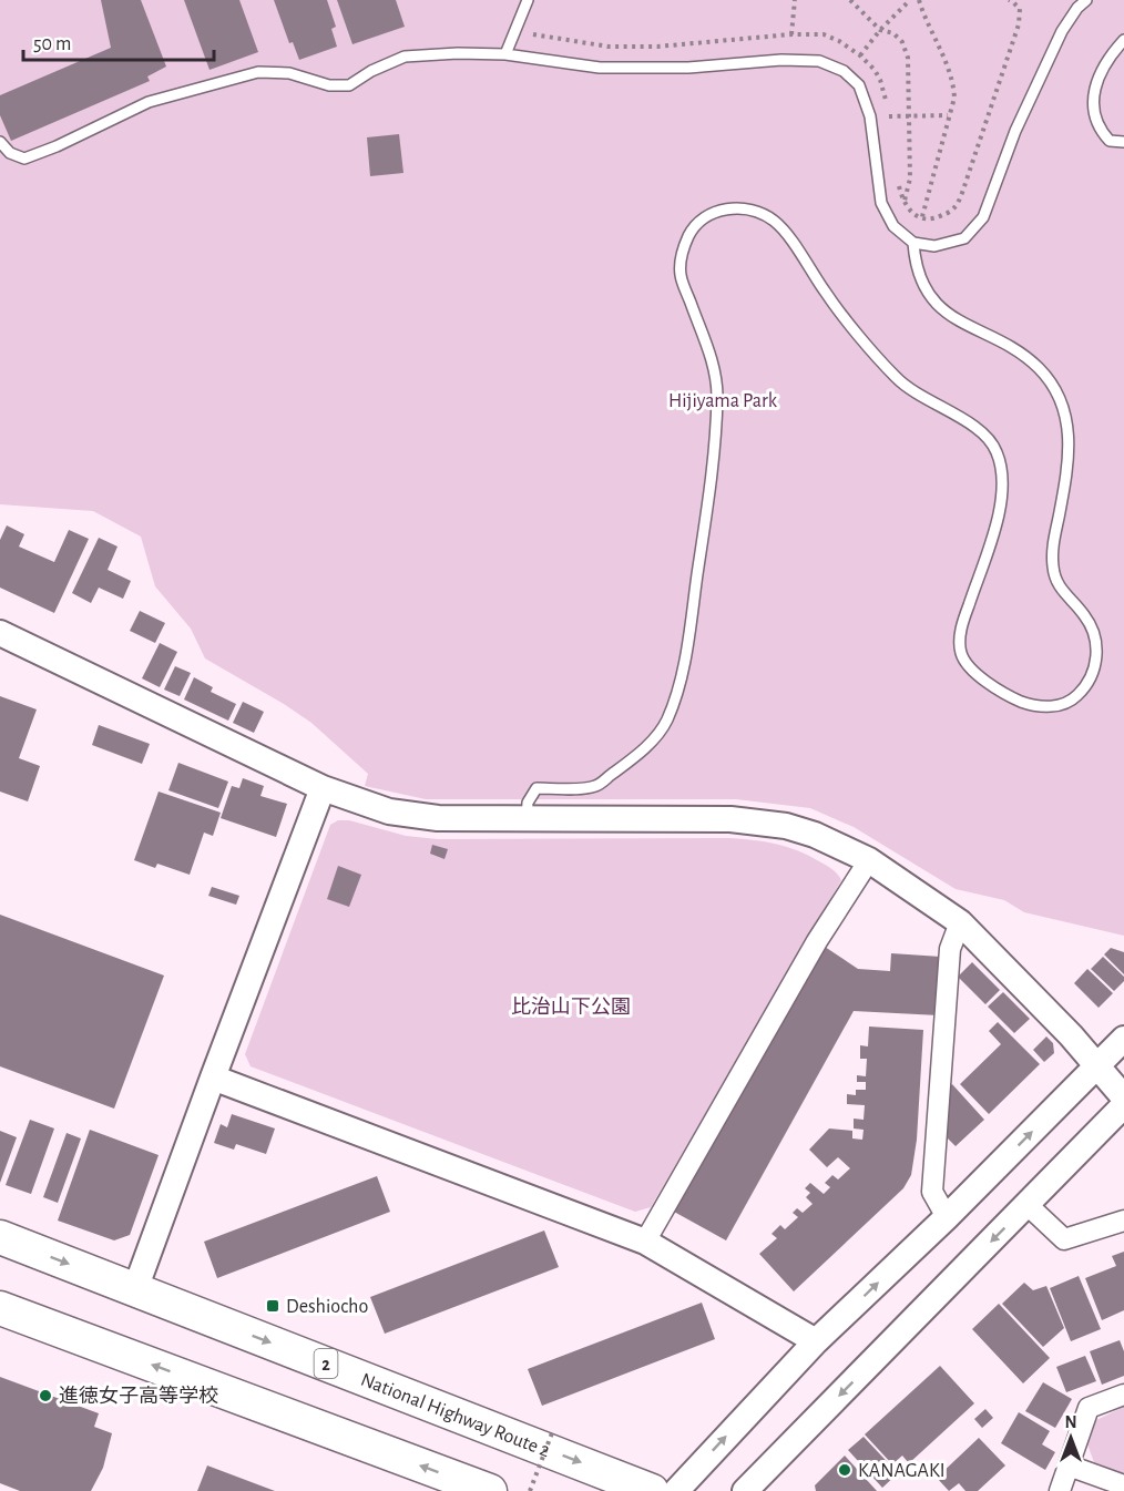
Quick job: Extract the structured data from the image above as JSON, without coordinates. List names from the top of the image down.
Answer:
{
  "streets": {
    "highway": ["2", "National Highway Route 2"]
  },
  "parks": ["Hijiyama Park", "比治山下公園"],
  "places": {
    "transit": ["Deshiocho"],
    "other": ["進徳女子高等学校", "KANAGAKI"]
  },
  "scale_bar": "50 m",
  "north": "top"
}
